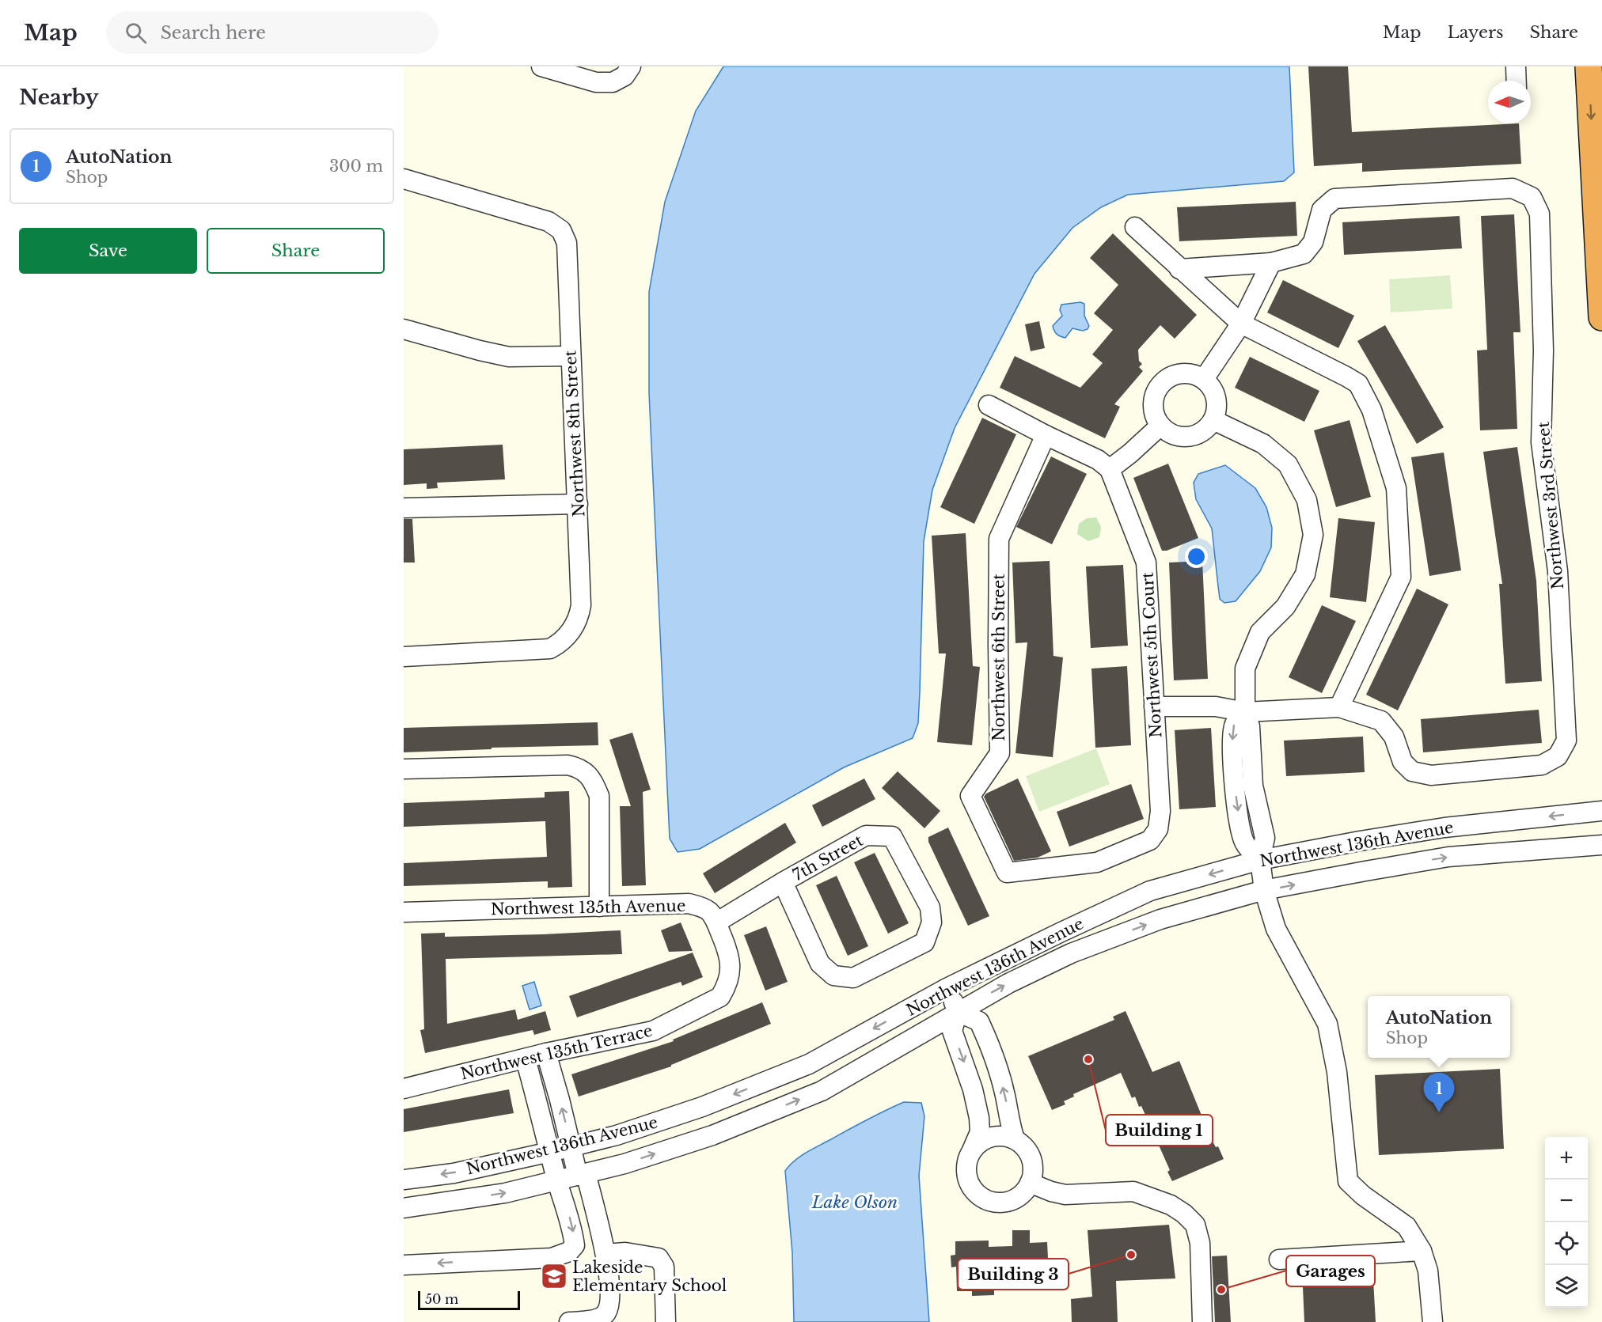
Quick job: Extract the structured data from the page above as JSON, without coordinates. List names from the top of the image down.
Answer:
{
  "streets": {
    "street": [
      "Northwest 8th Street",
      "Northwest 3rd Street",
      "Northwest 5th Court",
      "Northwest 6th Street",
      "Northwest 136th Avenue",
      "7th Street",
      "Northwest 135th Avenue",
      "Northwest 135th Terrace"
    ]
  },
  "crossings": [
    ["Northwest 5th Court", "Northwest 6th Street"],
    ["Northwest 135th Avenue", "Northwest 135th Terrace"]
  ],
  "water": ["Lake Olson"],
  "places": {
    "other": ["Building 1", "Building 3", "Garages"],
    "school or university": ["Lakeside Elementary School"]
  },
  "scale_bar": "50 m",
  "north": "left",
  "page": {
    "header": "Map",
    "search": "Search here",
    "nav": ["Map", "Layers", "Share"],
    "heading": "Nearby",
    "list": [
      {
        "mark": "1",
        "name": "AutoNation",
        "note": "Shop",
        "value": "300 m"
      }
    ],
    "buttons": ["Save", "Share"],
    "popup": ["AutoNation", "Shop"],
    "pins": "1",
    "map_buttons": ["+", "−"],
    "scale": "50 m"
  }
}
